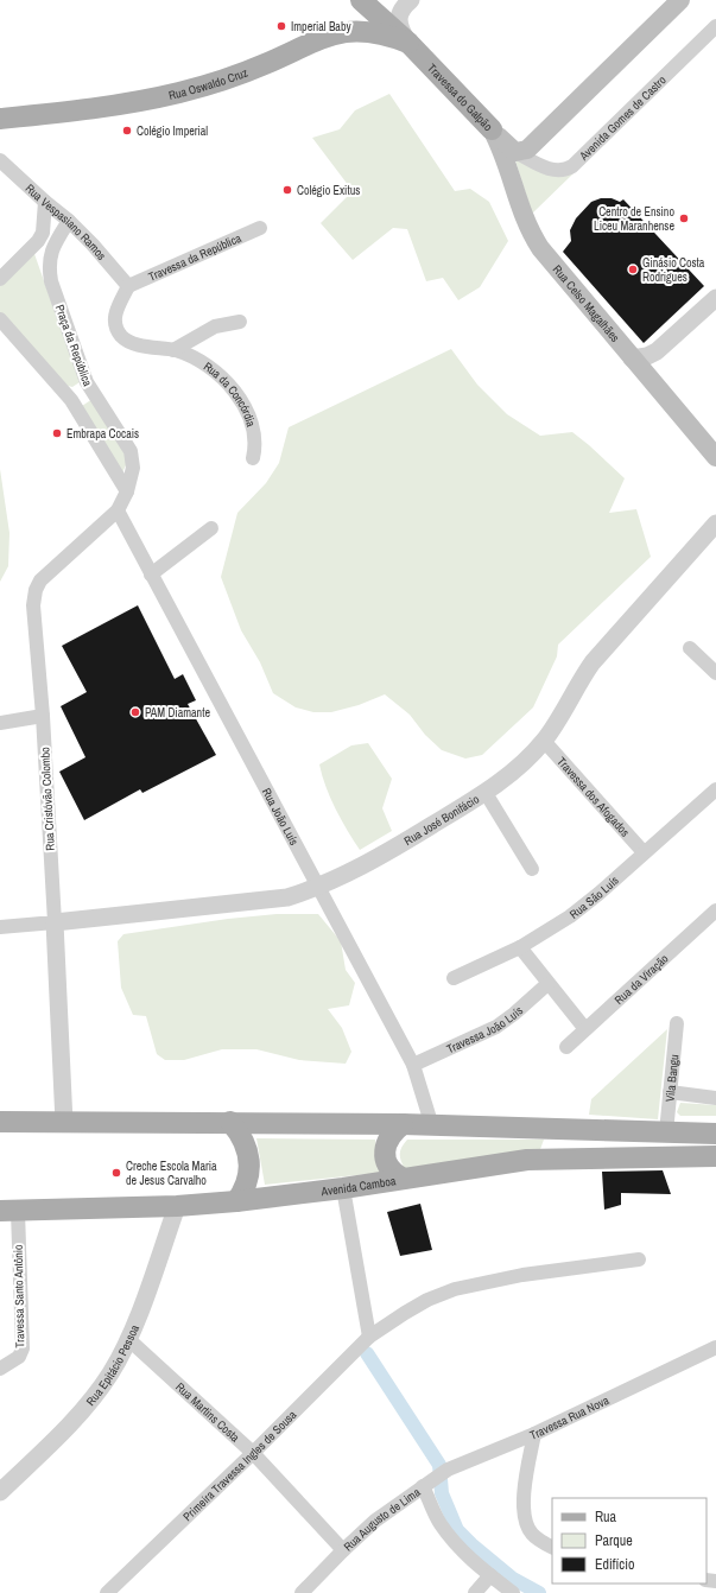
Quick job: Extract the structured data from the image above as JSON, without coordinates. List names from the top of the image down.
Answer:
{
  "streets": {
    "main road": [
      "Rua Oswaldo Cruz",
      "Travessa do Galpão",
      "Rua Celso Magalhães",
      "Avenida Camboa"
    ],
    "street": [
      "Avenida Gomes de Castro",
      "Rua Vespasiano Ramos",
      "Travessa da República",
      "Praça da República",
      "Rua da Concórdia",
      "Travessa dos Afogados",
      "Rua Cristóvão Colombo",
      "Rua João Luís",
      "Rua José Bonifácio",
      "Rua São Luís",
      "Rua da Viração",
      "Travessa João Luís",
      "Vila Bangu",
      "Travessa Santo Antônio",
      "Rua Epitácio Pessoa",
      "Rua Martins Costa",
      "Travessa Rua Nova",
      "Primeira Travessa Ingles de Sousa",
      "Rua Augusto de Lima"
    ]
  },
  "crossings": [
    ["Rua Oswaldo Cruz", "Travessa do Galpão"],
    ["Travessa do Galpão", "Avenida Gomes de Castro"],
    ["Travessa do Galpão", "Rua Celso Magalhães"],
    ["Rua Vespasiano Ramos", "Travessa da República"],
    ["Rua Vespasiano Ramos", "Praça da República"],
    ["Rua Vespasiano Ramos", "Rua da Concórdia"],
    ["Travessa da República", "Rua da Concórdia"],
    ["Praça da República", "Rua Cristóvão Colombo"],
    ["Praça da República", "Rua João Luís"],
    ["Travessa dos Afogados", "Rua José Bonifácio"],
    ["Travessa dos Afogados", "Rua São Luís"],
    ["Rua Cristóvão Colombo", "Rua João Luís"],
    ["Rua Cristóvão Colombo", "Rua José Bonifácio"],
    ["Rua João Luís", "Rua José Bonifácio"],
    ["Rua João Luís", "Travessa João Luís"],
    ["Avenida Camboa", "Travessa Santo Antônio"],
    ["Avenida Camboa", "Rua Epitácio Pessoa"],
    ["Rua Epitácio Pessoa", "Rua Martins Costa"],
    ["Rua Martins Costa", "Primeira Travessa Ingles de Sousa"],
    ["Rua Martins Costa", "Rua Augusto de Lima"],
    ["Travessa Rua Nova", "Rua Augusto de Lima"]
  ],
  "places": [
    "Imperial Baby",
    "Colégio Imperial",
    "Colégio Exitus",
    "Centro de Ensino Liceu Maranhense",
    "Ginásio Costa Rodrigues",
    "Embrapa Cocais",
    "PAM Diamante",
    "Creche Escola Maria de Jesus Carvalho"
  ],
  "legend": ["Rua", "Parque", "Edifício"]
}
